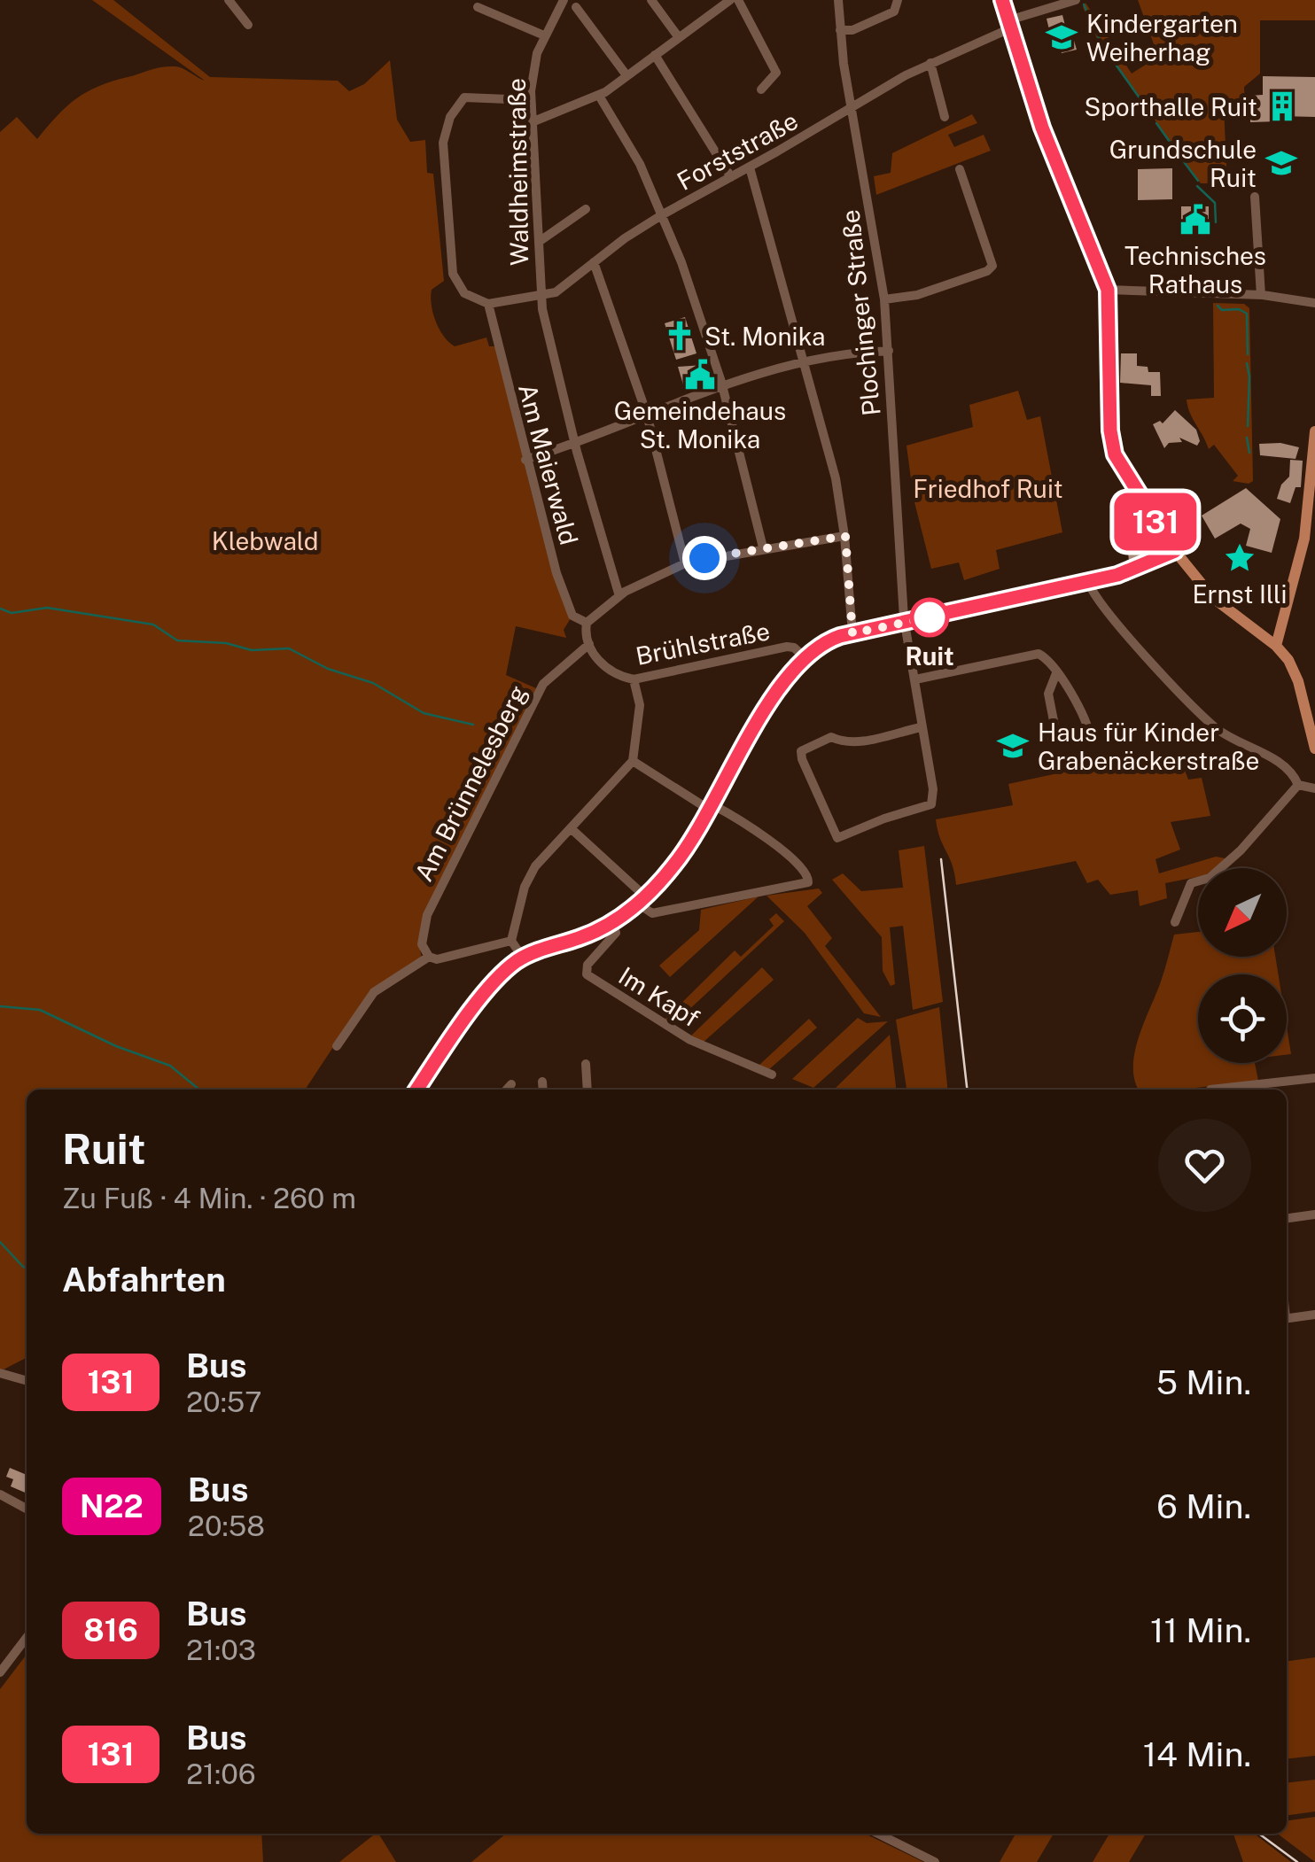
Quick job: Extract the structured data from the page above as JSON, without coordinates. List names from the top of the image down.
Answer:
{
  "streets": {
    "street": [
      "Forststraße",
      "Waldheimstraße",
      "Plochinger Straße",
      "Am Maierwald",
      "Brühlstraße",
      "Am Brünnelesberg",
      "Im Kapf"
    ]
  },
  "crossings": [
    ["Forststraße", "Waldheimstraße"],
    ["Forststraße", "Plochinger Straße"],
    ["Forststraße", "Am Maierwald"],
    ["Brühlstraße", "Am Brünnelesberg"]
  ],
  "parks": ["Friedhof Ruit", "Klebwald"],
  "places": {
    "school or university": ["Kindergarten Weiherhag", "Grundschule Ruit", "Haus für Kinder Grabenäckerstraße"],
    "building": ["Sporthalle Ruit"],
    "public building": ["Technisches Rathaus", "Gemeindehaus St. Monika"],
    "church": ["St. Monika"],
    "place": ["Ernst Illi"],
    "other": ["Ruit"]
  },
  "lines": ["bus line 131"],
  "north": "bottom left",
  "page": {
    "on_map": "131",
    "heading": [
      ["Ruit", "Zu Fuß · 4 Min. · 260 m"],
      "Abfahrten"
    ],
    "list": [
      {
        "mark": "131",
        "name": "Bus",
        "note": "20:57",
        "value": "5 Min."
      },
      {
        "mark": "N22",
        "name": "Bus",
        "note": "20:58",
        "value": "6 Min."
      },
      {
        "mark": "816",
        "name": "Bus",
        "note": "21:03",
        "value": "11 Min."
      },
      {
        "mark": "131",
        "name": "Bus",
        "note": "21:06",
        "value": "14 Min."
      }
    ]
  }
}
